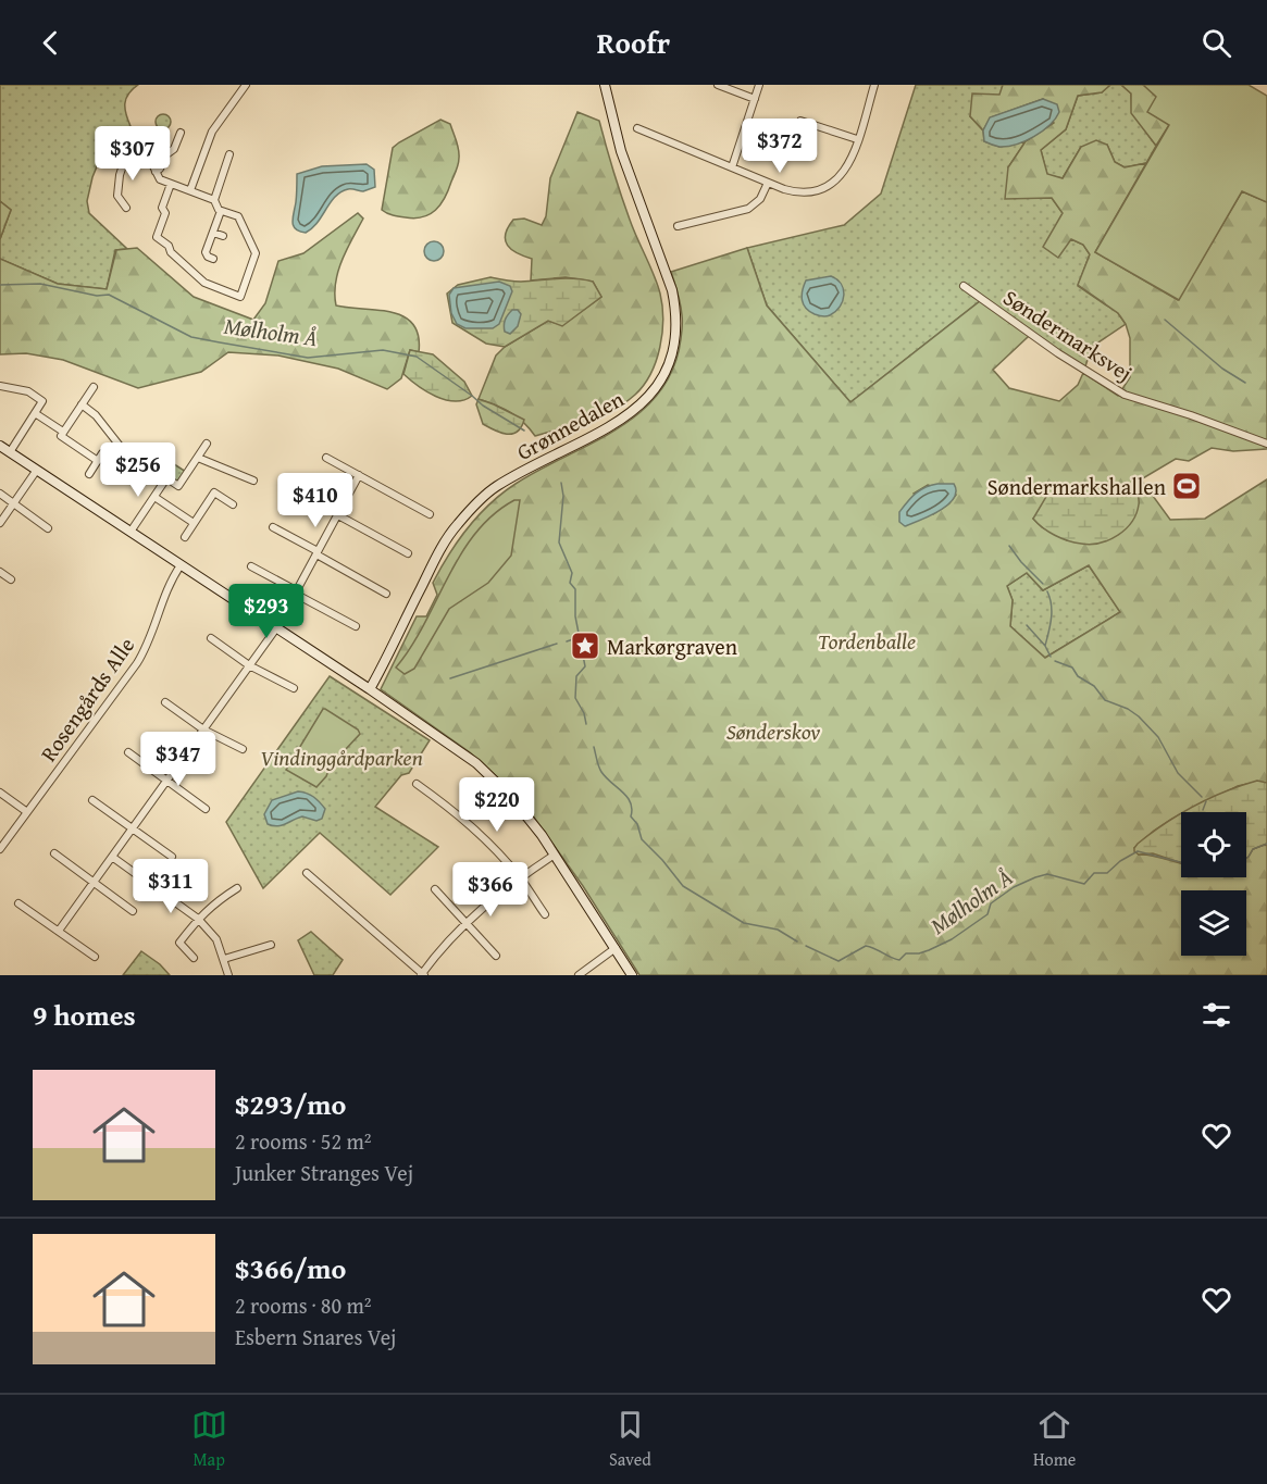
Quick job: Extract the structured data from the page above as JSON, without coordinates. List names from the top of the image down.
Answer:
{
  "streets": {
    "street": ["Søndermarksvej", "Grønnedalen", "Rosengårds Alle"]
  },
  "water": ["Mølholm Å"],
  "parks": ["Tordenballe", "Sønderskov", "Vindinggårdparken"],
  "places": {
    "sports": ["Søndermarkshallen"],
    "place": ["Markørgraven"]
  },
  "page": {
    "header": "Roofr",
    "price": [
      "$372",
      "$307",
      "$256",
      "$410",
      "$293",
      "$347",
      "$220",
      "$311",
      "$366"
    ],
    "heading": "9 homes",
    "list": [
      {
        "name": "$293/mo",
        "note": "2 rooms · 52 m² · Junker Stranges Vej"
      },
      {
        "name": "$366/mo",
        "note": "2 rooms · 80 m² · Esbern Snares Vej"
      }
    ],
    "tabs": ["Map", "Saved", "Home"]
  }
}
